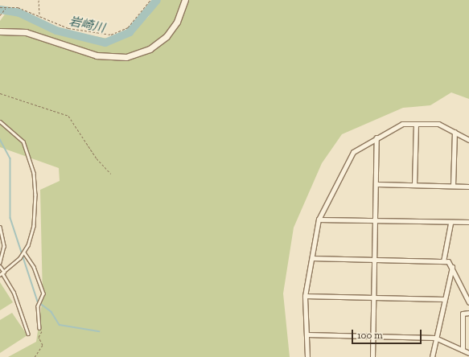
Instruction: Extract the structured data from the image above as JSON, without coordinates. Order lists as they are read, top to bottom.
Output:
{
  "water": ["岩崎川"],
  "scale_bar": "100 m"
}
